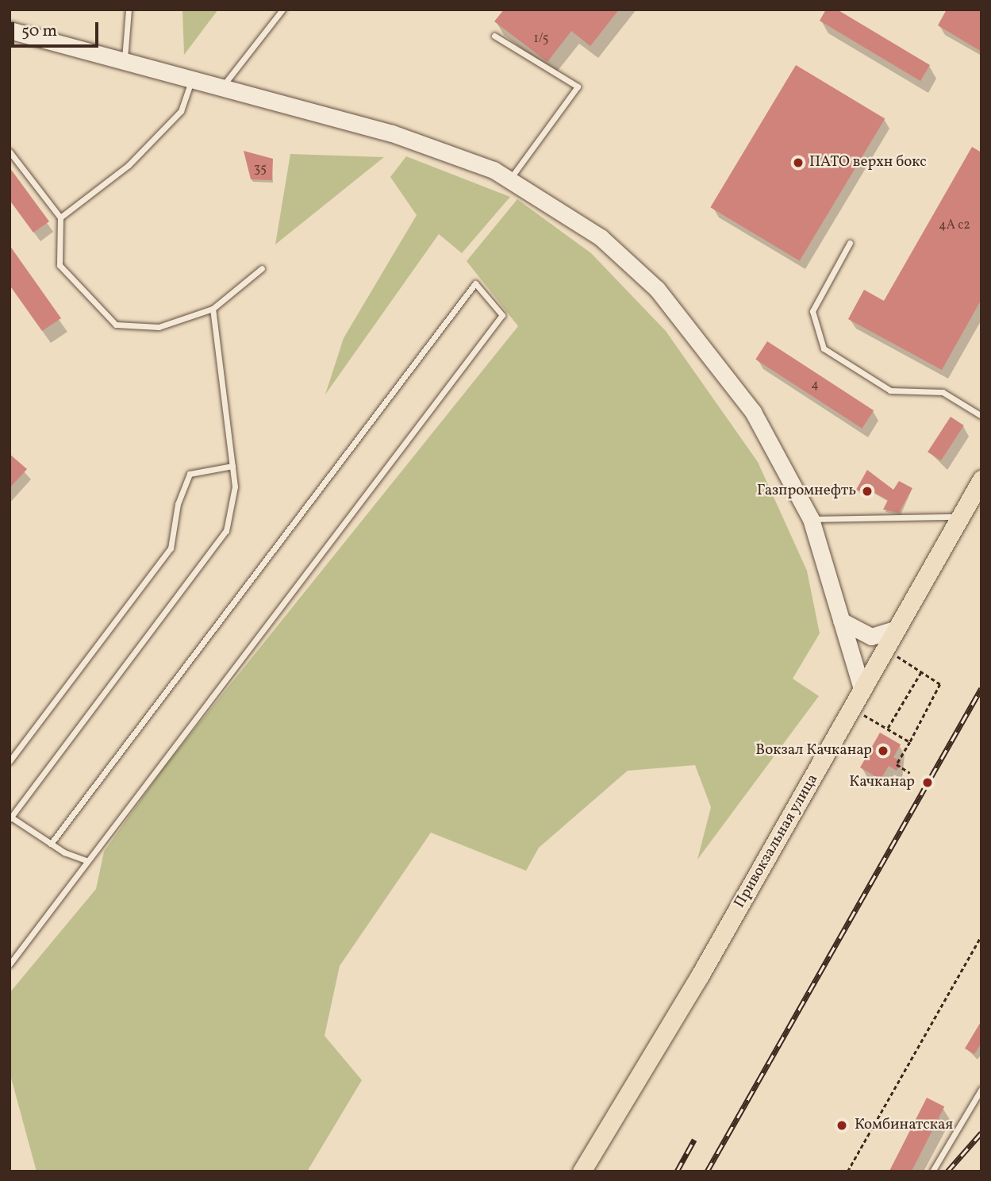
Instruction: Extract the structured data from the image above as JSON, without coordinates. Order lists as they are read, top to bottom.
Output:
{
  "streets": {
    "main road": ["Привокзальная улица"]
  },
  "places": [
    "ПАТО верхн бокс",
    "Газпромнефть",
    "Вокзал Качканар",
    "Качканар",
    "Комбинатская"
  ],
  "house_numbers": [
    "1/5",
    "35",
    "4А с2",
    "4"
  ],
  "scale_bar": "50 m"
}
